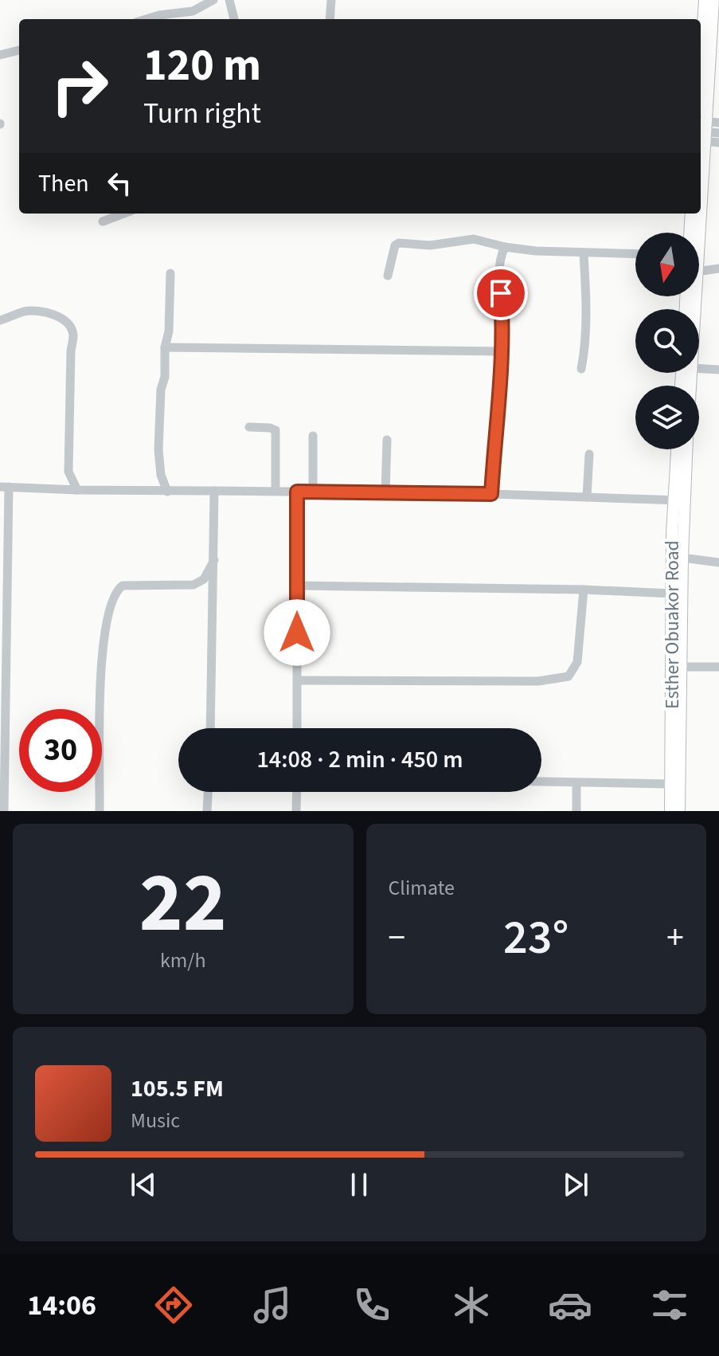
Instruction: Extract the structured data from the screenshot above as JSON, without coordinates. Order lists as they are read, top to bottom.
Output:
{
  "streets": {
    "street": ["Esther Obuakor Road"]
  },
  "north": "bottom",
  "page": {
    "turn": ["120 m", "Turn right"],
    "then": "Then",
    "limit": "30",
    "trip": "14:08 · 2 min · 450 m",
    "tile": [
      ["22", "km/h"],
      "Climate"
    ],
    "heat": ["−", "23°", "+"],
    "song": ["105.5 FM", "Music"],
    "tabs": "14:06"
  }
}
